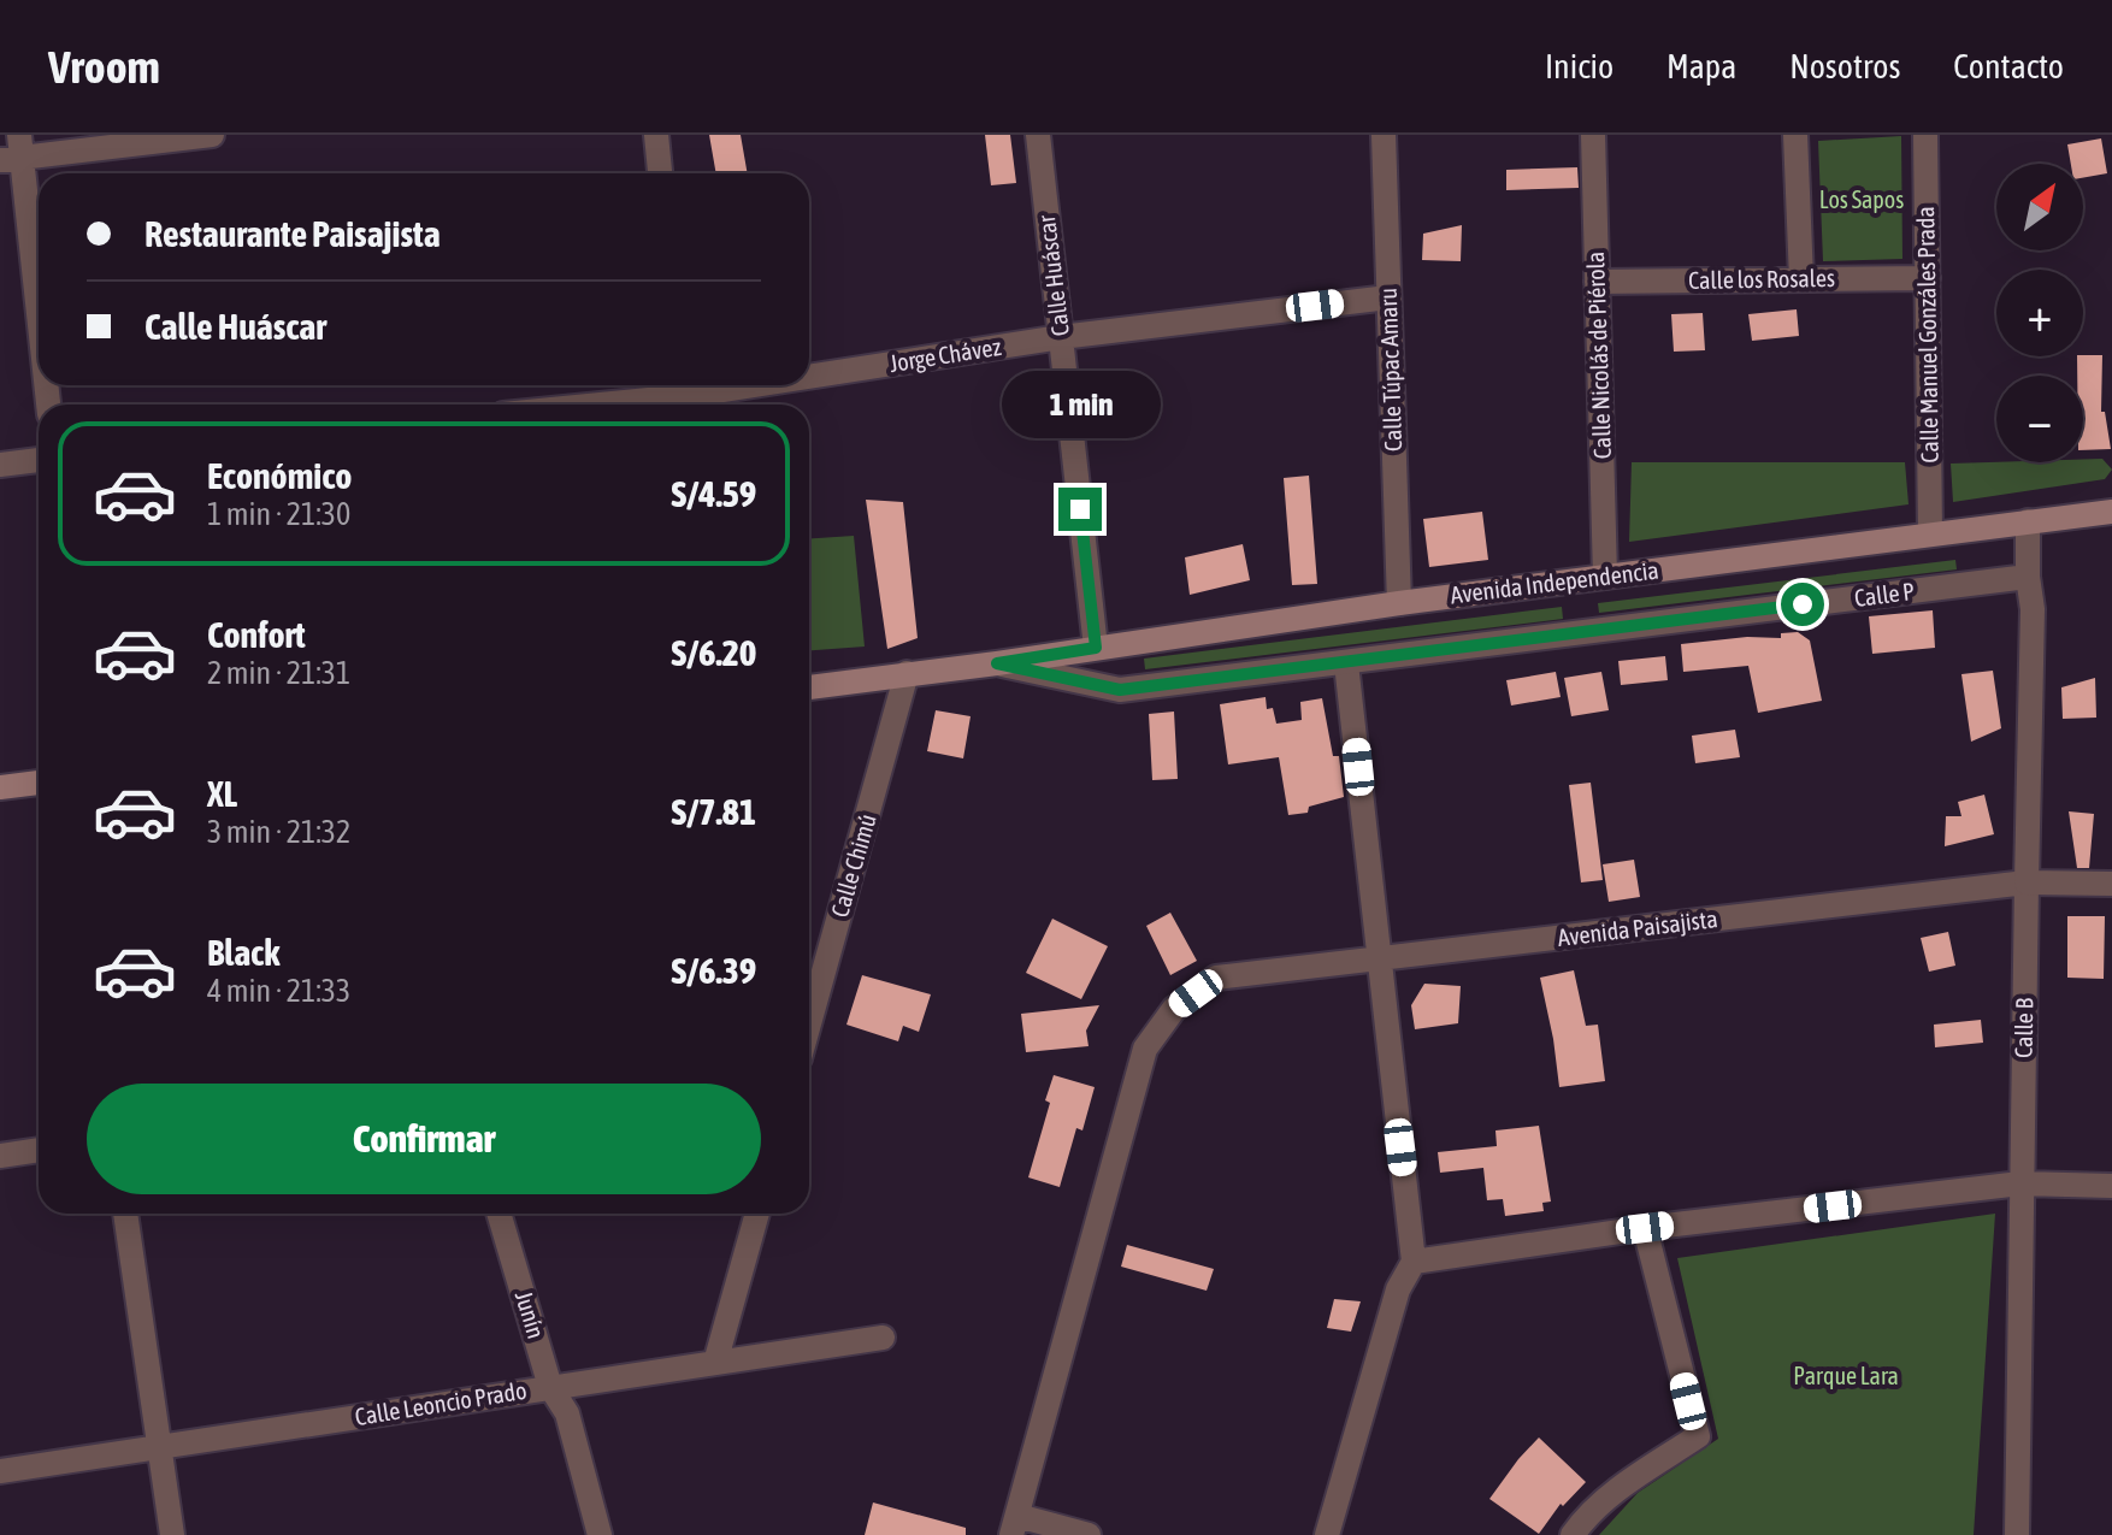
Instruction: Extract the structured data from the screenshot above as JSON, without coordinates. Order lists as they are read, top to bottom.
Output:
{
  "streets": {
    "main road": ["Avenida Independencia"],
    "street": [
      "Calle Huáscar",
      "Calle los Rosales",
      "Calle Manuel Gonzáles Prada",
      "Jorge Chávez",
      "Calle Nicolás de Piérola",
      "Calle Túpac Amaru",
      "Calle P",
      "Calle Chimú",
      "Avenida Paisajista",
      "Calle B",
      "Junín",
      "Calle Leoncio Prado"
    ]
  },
  "crossings": [
    ["Calle Huáscar", "Jorge Chávez"],
    ["Calle Huáscar", "Avenida Independencia"],
    ["Calle los Rosales", "Calle Manuel Gonzáles Prada"],
    ["Calle los Rosales", "Calle Nicolás de Piérola"],
    ["Calle Manuel Gonzáles Prada", "Avenida Independencia"],
    ["Jorge Chávez", "Calle Túpac Amaru"],
    ["Calle Nicolás de Piérola", "Avenida Independencia"],
    ["Calle Túpac Amaru", "Avenida Independencia"],
    ["Avenida Independencia", "Calle P"],
    ["Avenida Independencia", "Calle B"],
    ["Calle P", "Calle B"],
    ["Avenida Paisajista", "Calle B"],
    ["Junín", "Calle Leoncio Prado"]
  ],
  "parks": ["Los Sapos", "Parque Lara"],
  "north": "top right",
  "page": {
    "header": "Vroom",
    "nav": [
      "Inicio",
      "Mapa",
      "Nosotros",
      "Contacto"
    ],
    "map_buttons": ["+", "−"],
    "banner": ["Restaurante Paisajista", "Calle Huáscar"],
    "bubble": "1 min",
    "list": [
      {
        "name": "Económico",
        "note": "1 min · 21:30",
        "value": "S/4.59"
      },
      {
        "name": "Confort",
        "note": "2 min · 21:31",
        "value": "S/6.20"
      },
      {
        "name": "XL",
        "note": "3 min · 21:32",
        "value": "S/7.81"
      },
      {
        "name": "Black",
        "note": "4 min · 21:33",
        "value": "S/6.39"
      }
    ],
    "buttons": "Confirmar"
  }
}
